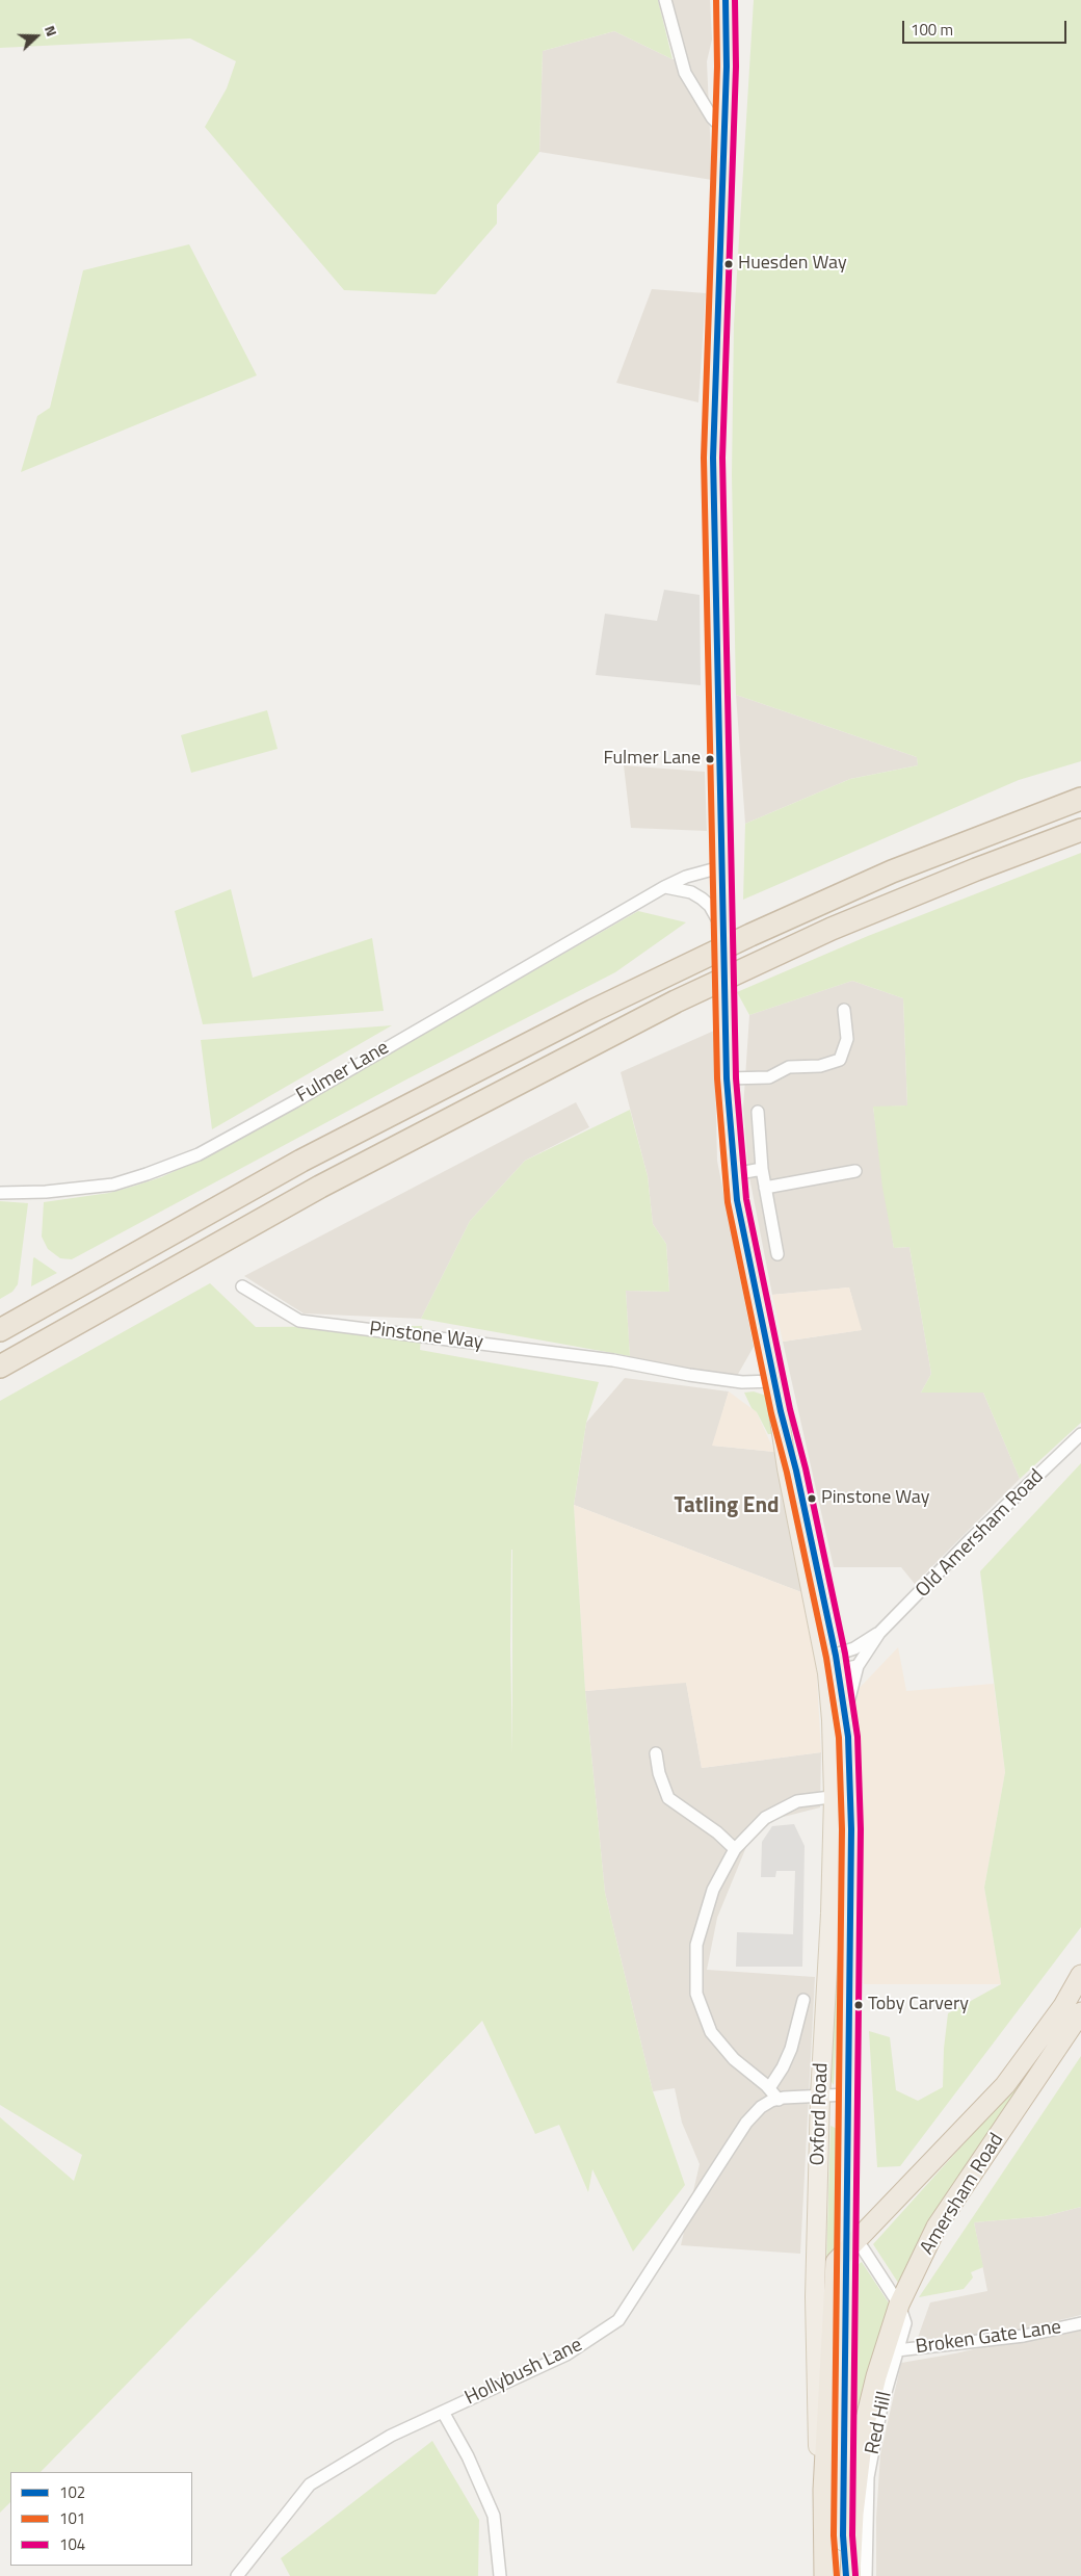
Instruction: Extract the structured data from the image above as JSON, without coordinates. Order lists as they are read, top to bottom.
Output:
{
  "streets": {
    "highway": ["Amersham Road"],
    "main road": ["Oxford Road"],
    "street": [
      "Fulmer Lane",
      "Pinstone Way",
      "Old Amersham Road",
      "Broken Gate Lane",
      "Hollybush Lane",
      "Red Hill"
    ]
  },
  "crossings": [
    ["Fulmer Lane", "Oxford Road"],
    ["Pinstone Way", "Oxford Road"],
    ["Old Amersham Road", "Oxford Road"],
    ["Oxford Road", "Hollybush Lane"],
    ["Amersham Road", "Red Hill"],
    ["Broken Gate Lane", "Red Hill"]
  ],
  "districts": ["Tatling End"],
  "places": [
    "Huesden Way",
    "Fulmer Lane",
    "Pinstone Way",
    "Toby Carvery"
  ],
  "lines": ["transit line 102", "transit line 101", "transit line 104"],
  "legend": ["102", "101", "104"],
  "scale_bar": "100 m",
  "north": "right"
}
